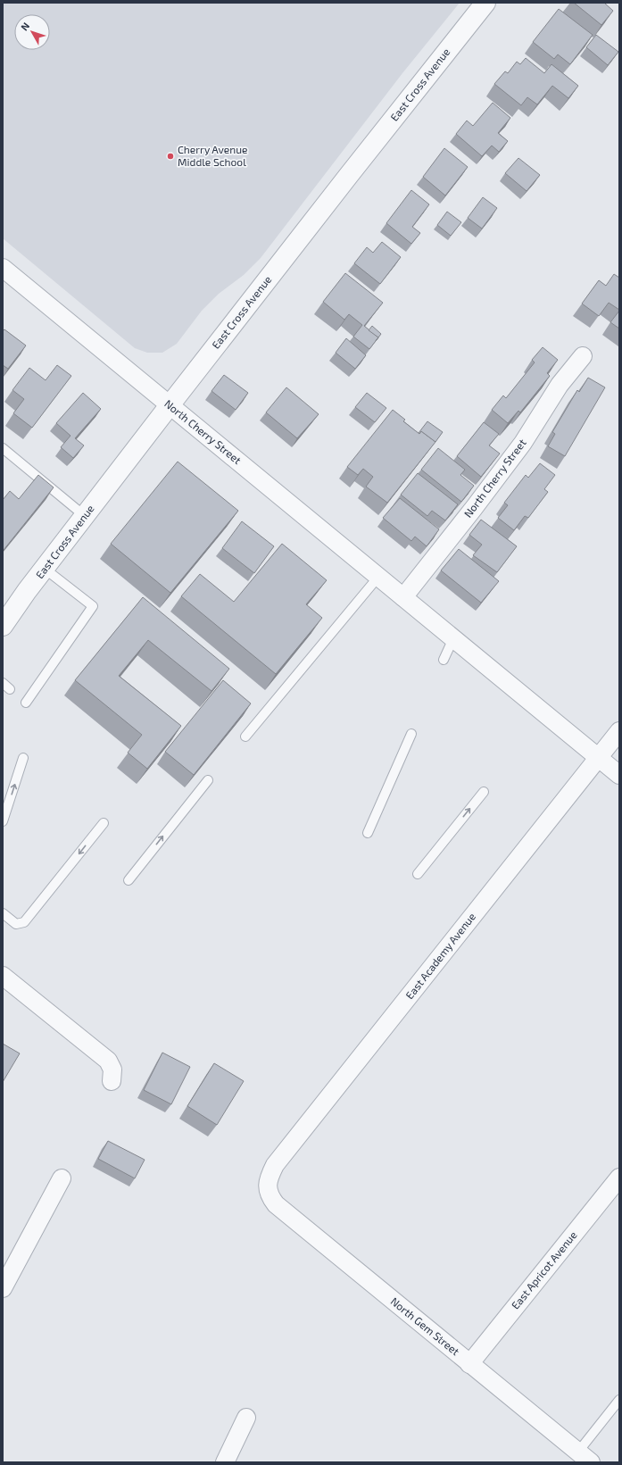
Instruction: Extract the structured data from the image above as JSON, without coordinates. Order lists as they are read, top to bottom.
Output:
{
  "streets": {
    "street": [
      "East Cross Avenue",
      "North Cherry Street",
      "East Academy Avenue",
      "East Apricot Avenue",
      "North Gem Street"
    ]
  },
  "crossings": [
    ["East Cross Avenue", "North Cherry Street"],
    ["North Cherry Street", "East Academy Avenue"],
    ["East Academy Avenue", "North Gem Street"],
    ["East Apricot Avenue", "North Gem Street"]
  ],
  "places": ["Cherry Avenue Middle School"],
  "north": "top left"
}
